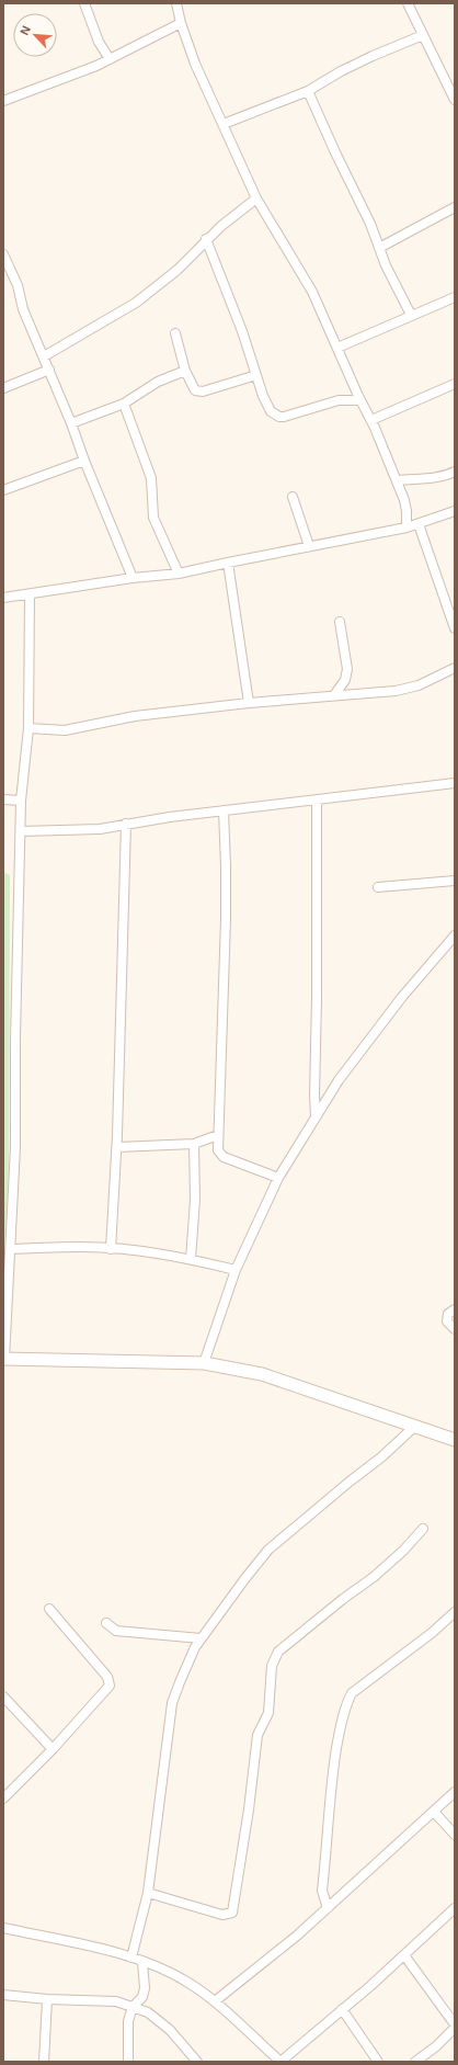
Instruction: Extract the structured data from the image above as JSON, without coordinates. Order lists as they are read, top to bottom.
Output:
{
  "north": "top left"
}
